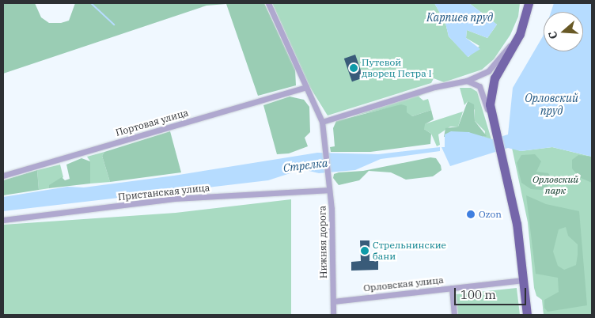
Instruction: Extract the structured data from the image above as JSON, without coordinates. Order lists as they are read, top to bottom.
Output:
{
  "streets": {
    "street": [
      "Портовая улица",
      "Пристанская улица",
      "Нижняя дорога",
      "Орловская улица"
    ]
  },
  "crossings": [
    ["Портовая улица", "Нижняя дорога"],
    ["Пристанская улица", "Нижняя дорога"],
    ["Нижняя дорога", "Орловская улица"]
  ],
  "water": ["Карпиев пруд", "Орловский пруд", "Стрелка"],
  "parks": ["Орловский парк"],
  "places": ["Путевой дворец Петра I", "Ozon", "Стрельнинские бани"],
  "scale_bar": "100 m",
  "north": "left"
}
